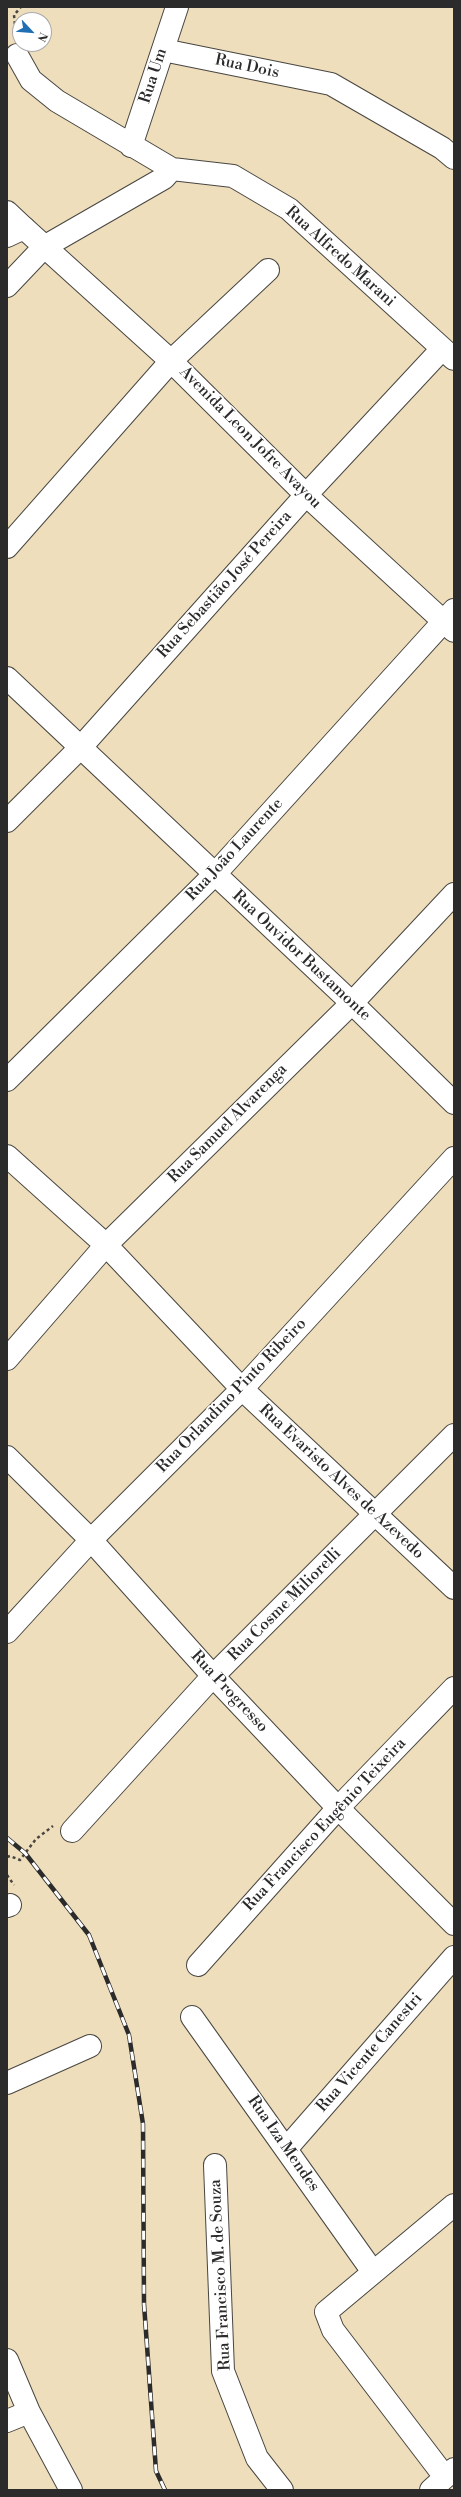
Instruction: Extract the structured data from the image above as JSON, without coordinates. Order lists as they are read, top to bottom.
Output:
{
  "streets": {
    "street": [
      "Rua Dois",
      "Rua Um",
      "Rua Alfredo Marani",
      "Avenida Leon Jofre Avayou",
      "Rua Sebastião José Pereira",
      "Rua João Laurente",
      "Rua Ouvidor Bustamonte",
      "Rua Samuel Alvarenga",
      "Rua Orlandino Pinto Ribeiro",
      "Rua Evaristo Alves de Azevedo",
      "Rua Cosme Miliorelli",
      "Rua Progresso",
      "Rua Francisco Eugênio Teixeira",
      "Rua Vicente Canestri",
      "Rua Iza Mendes",
      "Rua Francisco M. de Souza"
    ]
  },
  "crossings": [
    ["Rua Dois", "Rua Um"],
    ["Rua Um", "Rua Alfredo Marani"],
    ["Rua Alfredo Marani", "Rua Sebastião José Pereira"],
    ["Avenida Leon Jofre Avayou", "Rua Sebastião José Pereira"],
    ["Avenida Leon Jofre Avayou", "Rua João Laurente"],
    ["Rua Sebastião José Pereira", "Rua Ouvidor Bustamonte"],
    ["Rua João Laurente", "Rua Ouvidor Bustamonte"],
    ["Rua Ouvidor Bustamonte", "Rua Samuel Alvarenga"],
    ["Rua Samuel Alvarenga", "Rua Evaristo Alves de Azevedo"],
    ["Rua Orlandino Pinto Ribeiro", "Rua Evaristo Alves de Azevedo"],
    ["Rua Orlandino Pinto Ribeiro", "Rua Progresso"],
    ["Rua Evaristo Alves de Azevedo", "Rua Cosme Miliorelli"],
    ["Rua Cosme Miliorelli", "Rua Progresso"],
    ["Rua Progresso", "Rua Francisco Eugênio Teixeira"],
    ["Rua Vicente Canestri", "Rua Iza Mendes"]
  ],
  "north": "bottom right"
}
